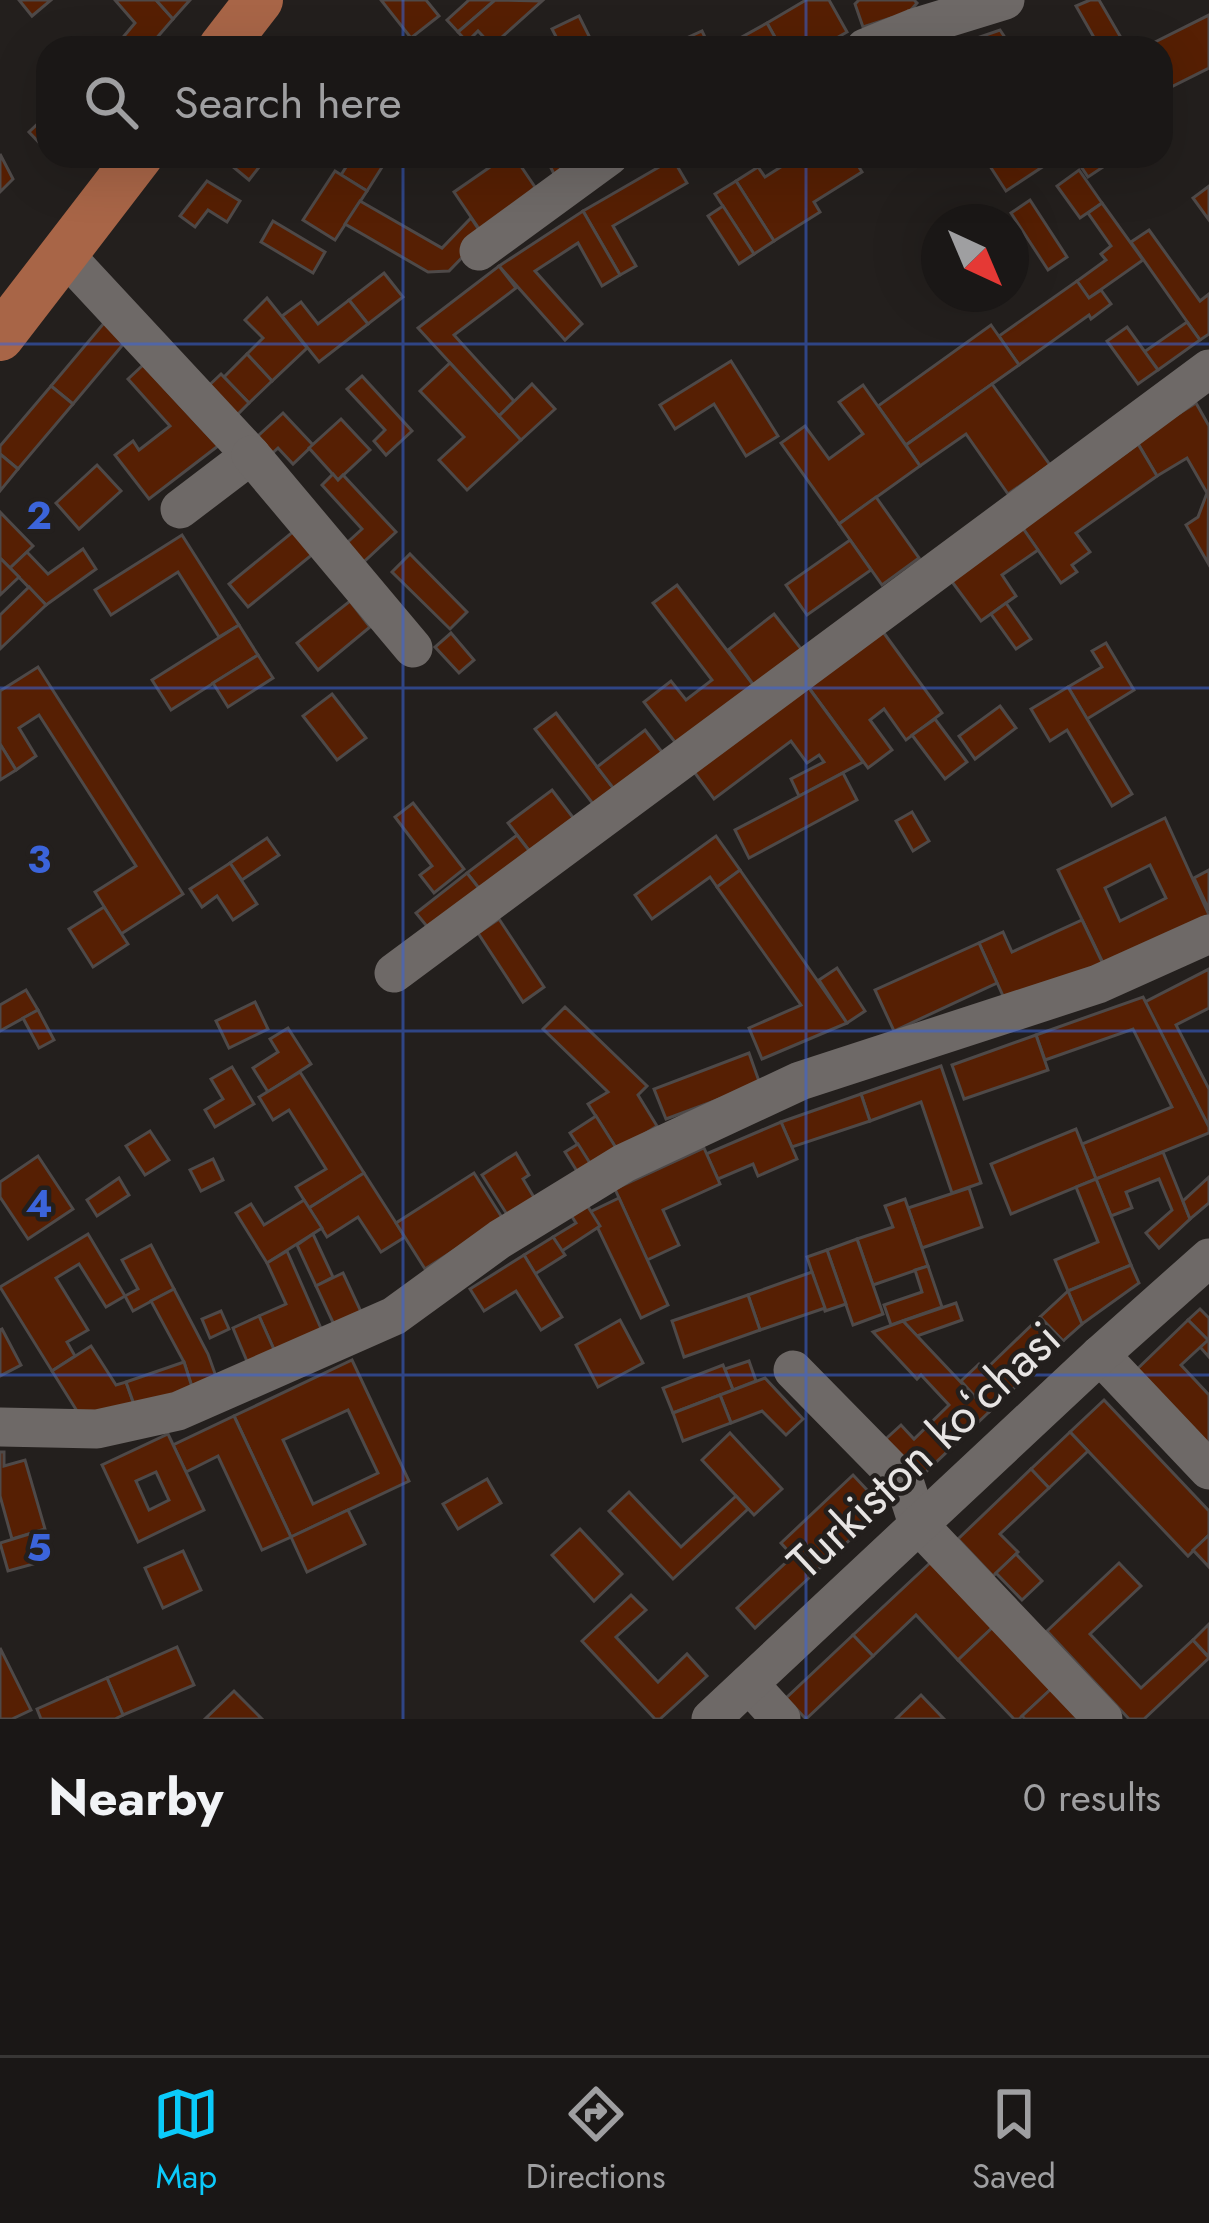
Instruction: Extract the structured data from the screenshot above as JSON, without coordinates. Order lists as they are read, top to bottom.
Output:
{
  "streets": {
    "street": ["Turkiston koʻchasi"]
  },
  "north": "bottom right",
  "page": {
    "search": "Search here",
    "heading": ["Nearby", "0 results"],
    "nav": ["Map", "Directions", "Saved"]
  },
  "grid": {
    "rows": [
      "2",
      "3",
      "4",
      "5"
    ]
  }
}
